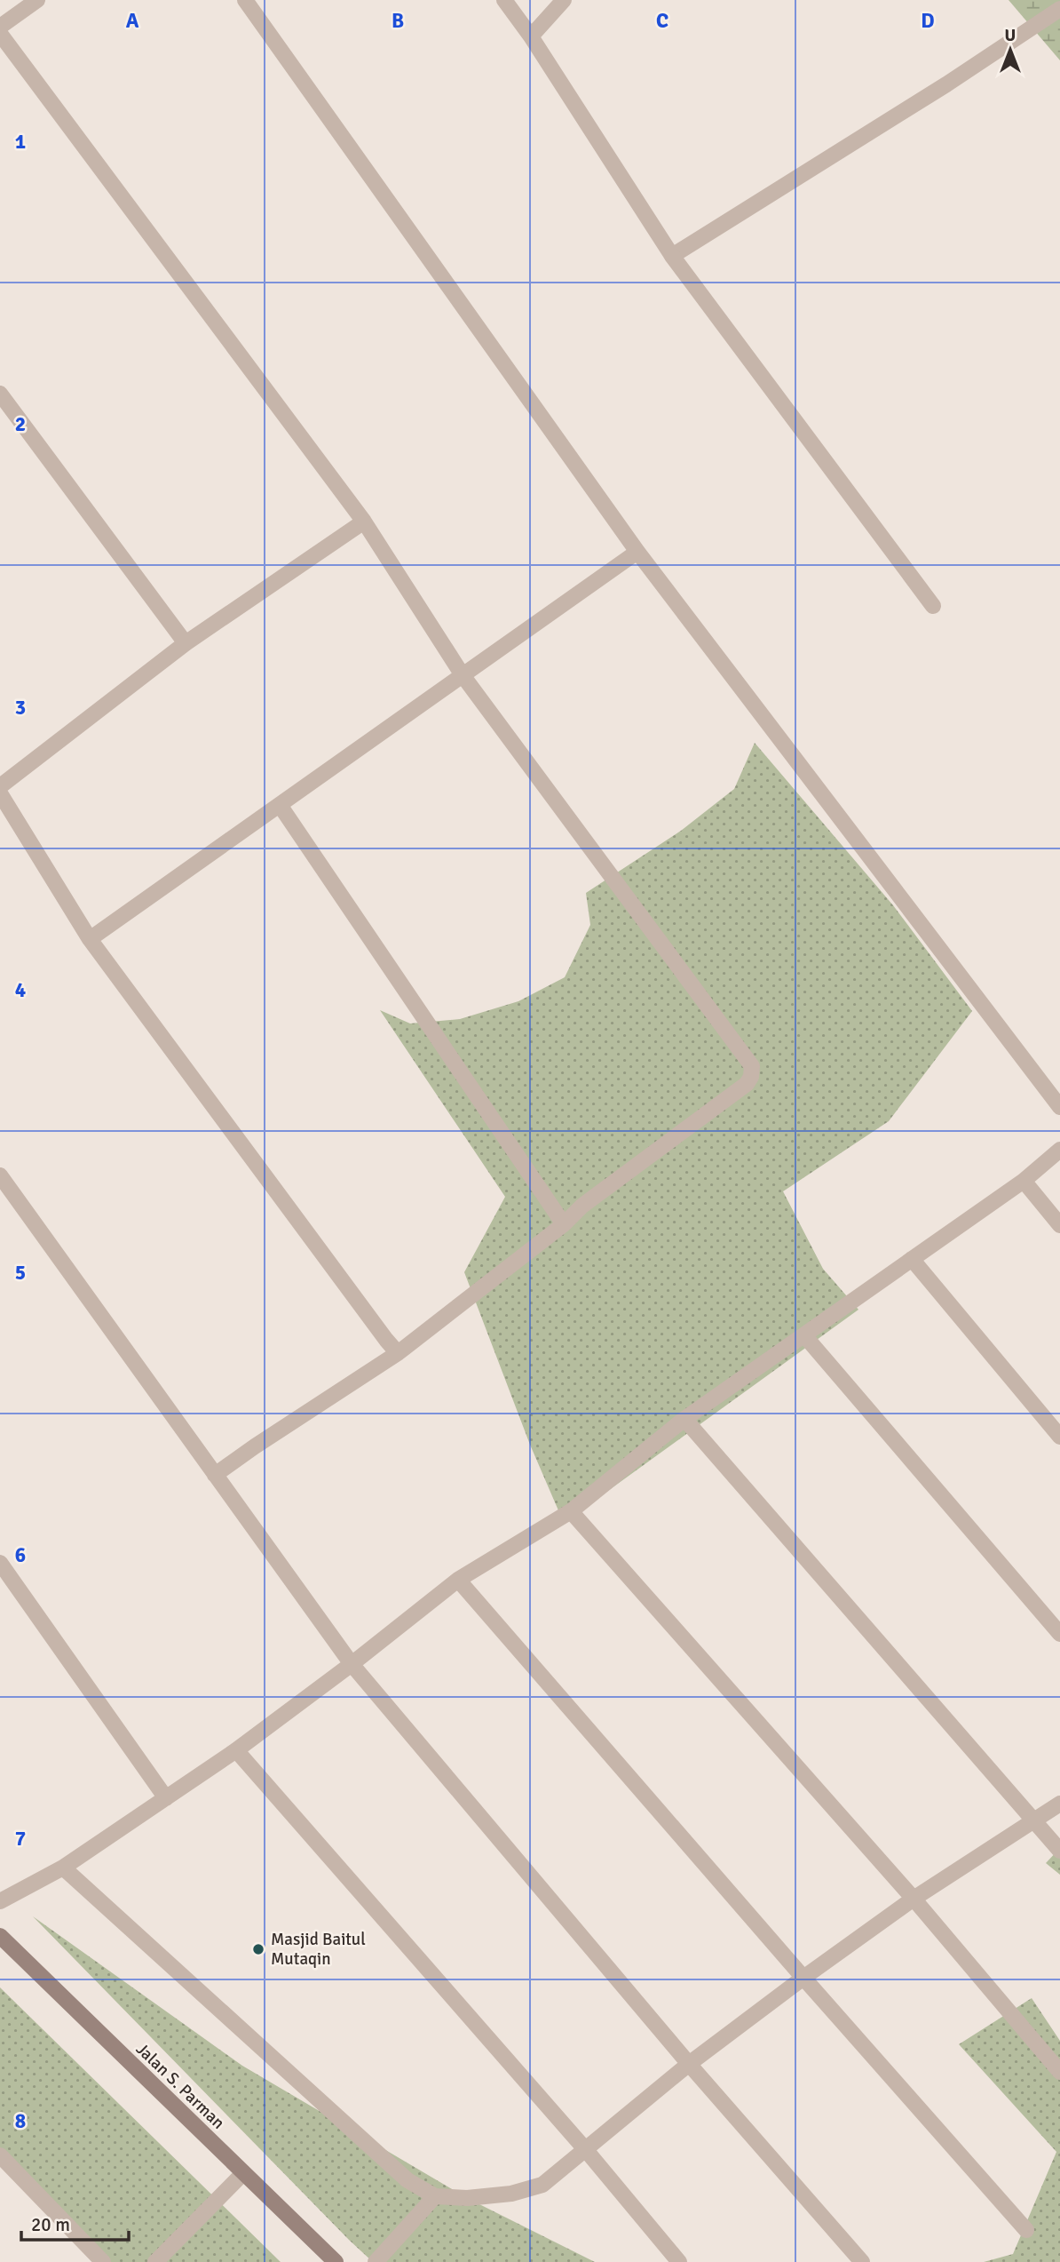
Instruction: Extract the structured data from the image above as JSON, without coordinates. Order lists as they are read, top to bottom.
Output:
{
  "streets": {
    "main road": ["Jalan S. Parman"]
  },
  "places": ["Masjid Baitul Mutaqin"],
  "scale_bar": "20 m",
  "north": "top",
  "grid": {
    "columns": [
      "A",
      "B",
      "C",
      "D"
    ],
    "rows": [
      "1",
      "2",
      "3",
      "4",
      "5",
      "6",
      "7",
      "8"
    ]
  }
}
